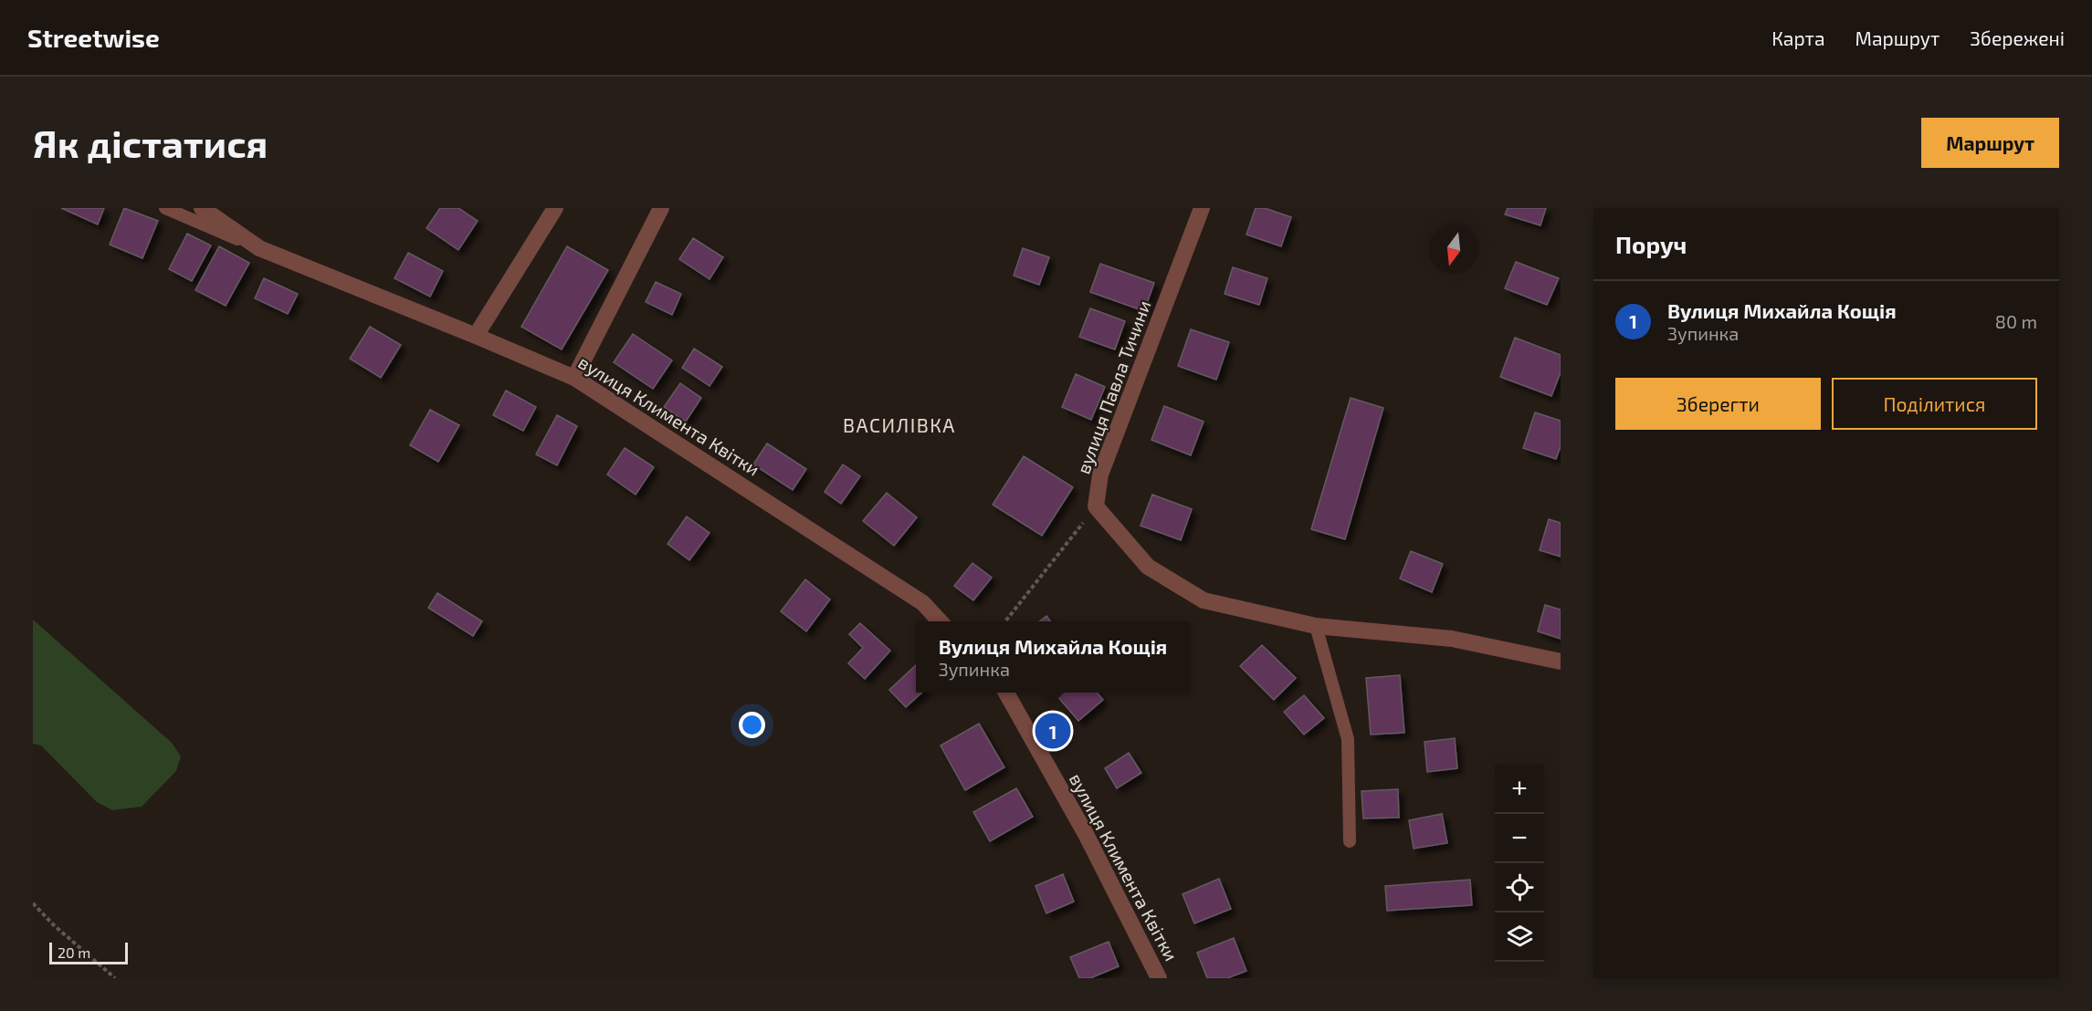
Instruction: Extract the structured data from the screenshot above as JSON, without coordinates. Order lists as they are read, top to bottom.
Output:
{
  "streets": {
    "street": ["вулиця Павла Тичини", "вулиця Климента Квітки"]
  },
  "districts": ["ВАСИЛІВКА"],
  "scale_bar": "20 m",
  "north": "bottom",
  "page": {
    "header": "Streetwise",
    "nav": ["Карта", "Маршрут", "Збережені"],
    "buttons": [
      "Маршрут",
      ["Зберегти", "Поділитися"]
    ],
    "title": "Як дістатися",
    "heading": "Поруч",
    "list": [
      {
        "mark": "1",
        "name": "Вулиця Михайла Кощія",
        "note": "Зупинка",
        "value": "80 m"
      }
    ],
    "popup": ["Вулиця Михайла Кощія", "Зупинка"],
    "pins": "1",
    "map_buttons": ["+", "−"],
    "scale": "20 m"
  }
}
